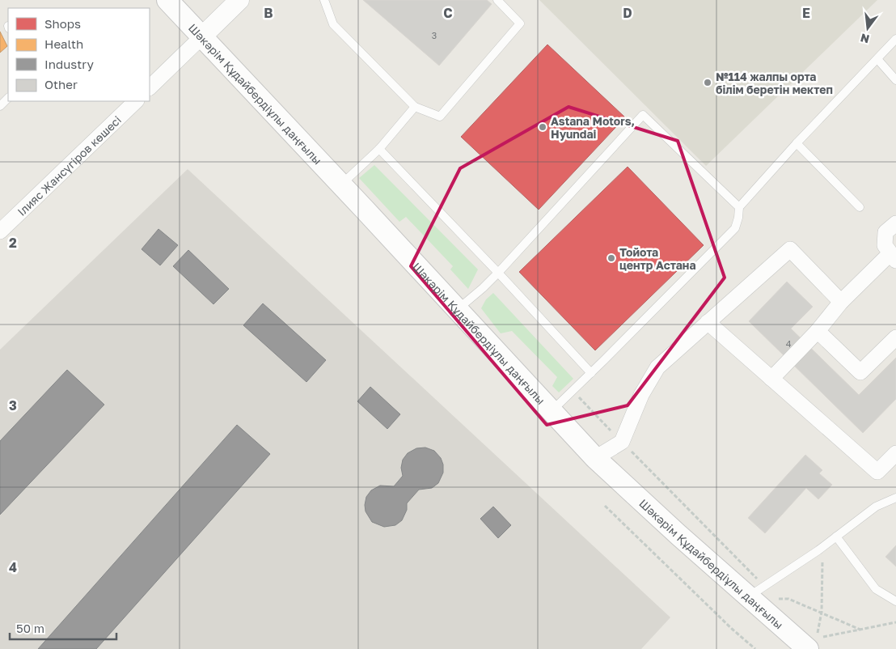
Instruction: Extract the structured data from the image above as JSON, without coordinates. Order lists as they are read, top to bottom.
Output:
{
  "streets": {
    "main road": ["Шәкәрім Құдайбердіұлы даңғылы"],
    "street": ["Ілияс Жансүгіров көшесі"]
  },
  "places": ["№114 жалпы орта білім беретін мектеп", "Astana Motors, Hyundai", "Тойота центр Астана"],
  "house_numbers": ["3", "4"],
  "legend": [
    "Shops",
    "Health",
    "Industry",
    "Other"
  ],
  "scale_bar": "50 m",
  "north": "bottom",
  "grid": {
    "columns": [
      "B",
      "C",
      "D",
      "E"
    ],
    "rows": ["2", "3", "4"]
  }
}
